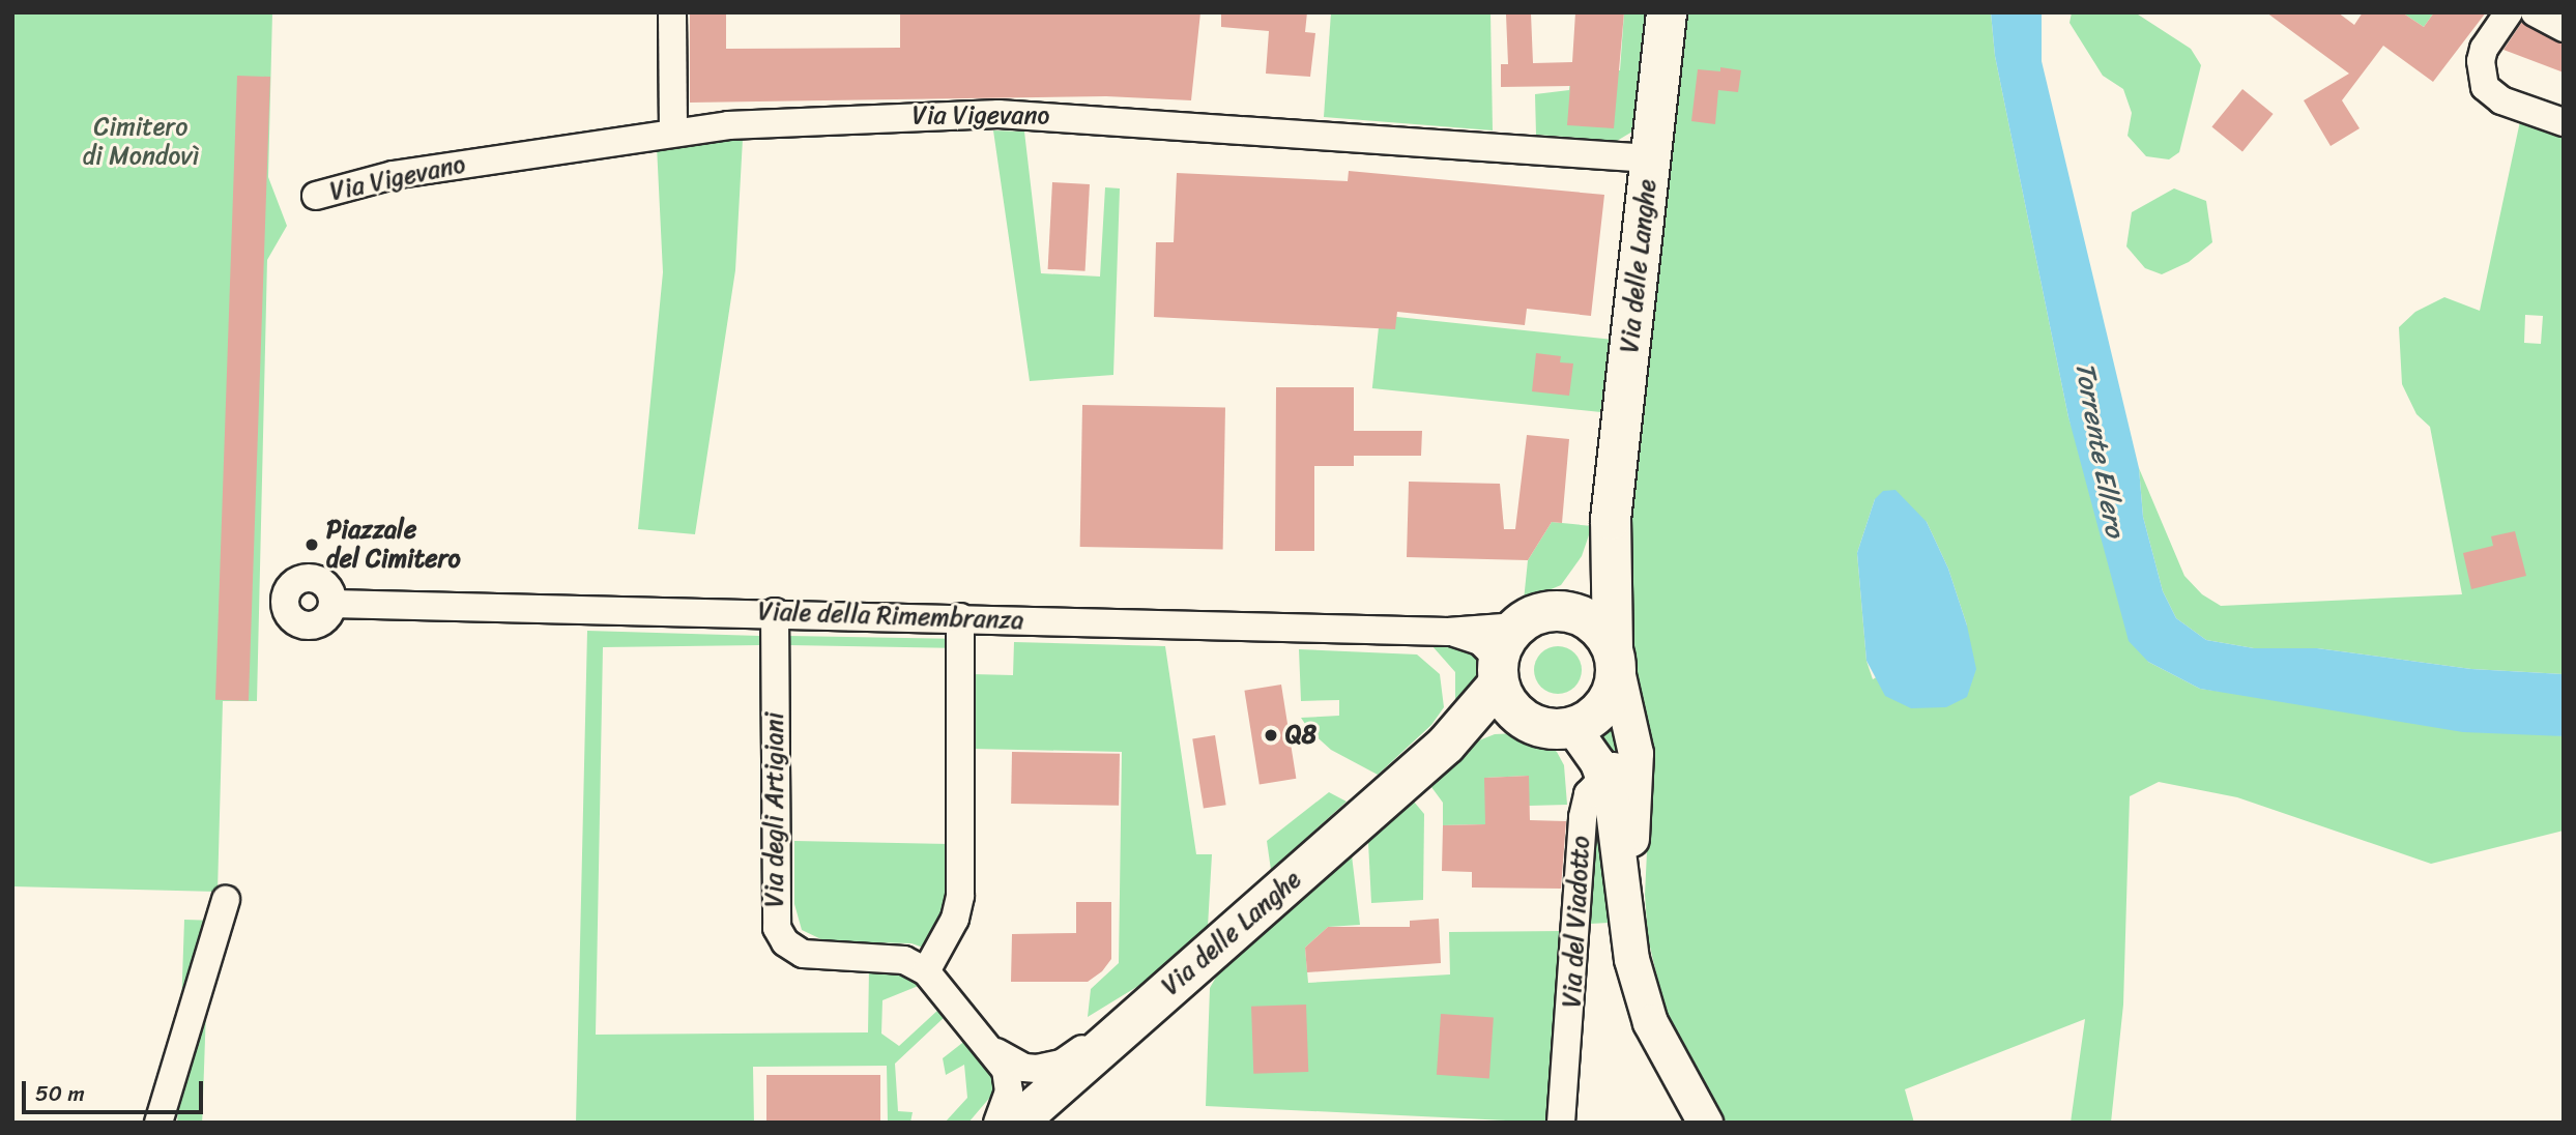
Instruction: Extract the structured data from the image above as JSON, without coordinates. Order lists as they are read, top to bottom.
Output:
{
  "streets": {
    "main road": ["Via delle Langhe"],
    "street": [
      "Via Vigevano",
      "Viale della Rimembranza",
      "Via degli Artigiani",
      "Via del Viadotto"
    ]
  },
  "crossings": [
    ["Via Vigevano", "Via delle Langhe"],
    ["Via delle Langhe", "Viale della Rimembranza"],
    ["Via delle Langhe", "Via degli Artigiani"],
    ["Viale della Rimembranza", "Via degli Artigiani"]
  ],
  "water": ["Torrente Ellero"],
  "parks": ["Cimitero di Mondovì"],
  "places": ["Piazzale del Cimitero", "Q8"],
  "scale_bar": "50 m"
}
